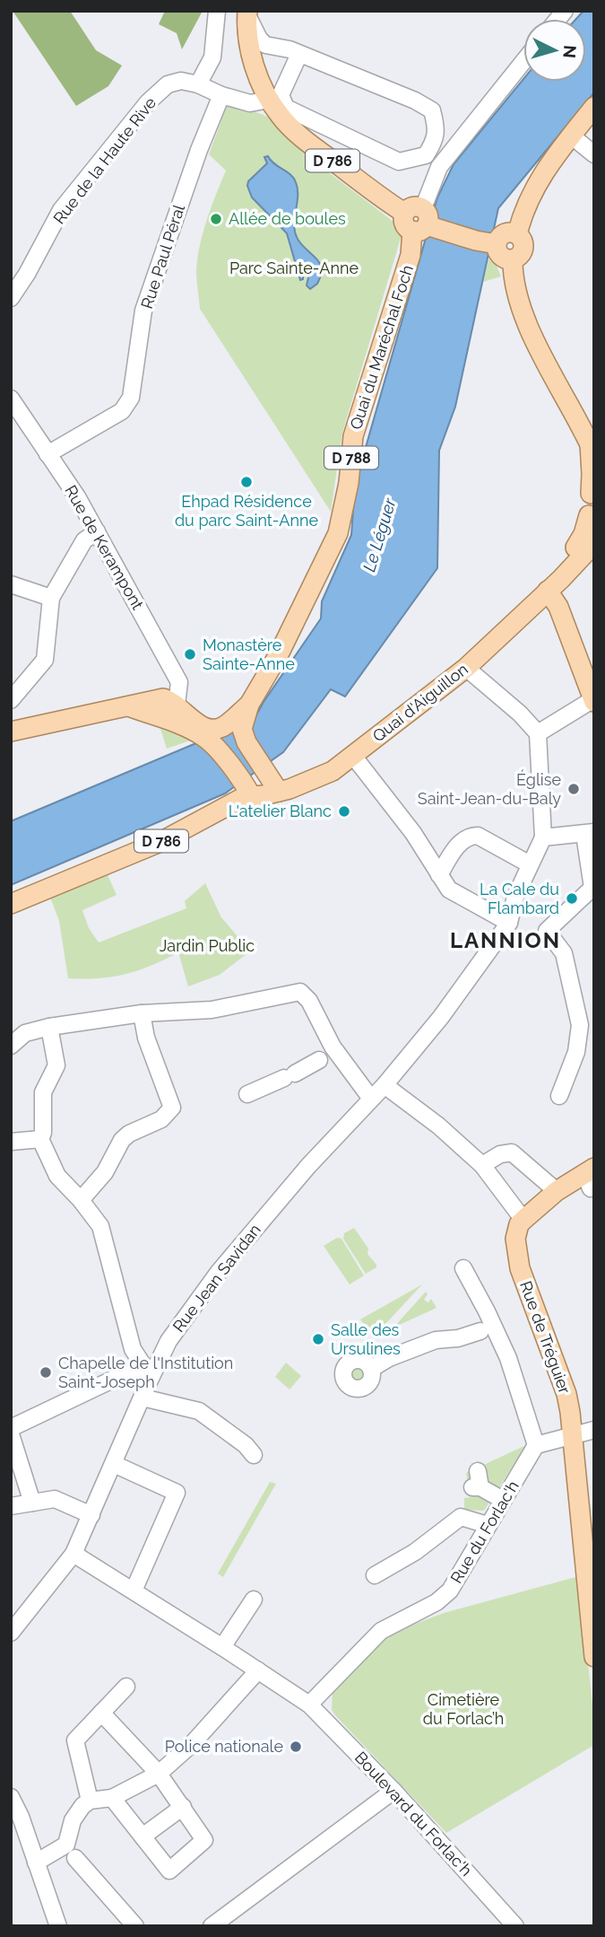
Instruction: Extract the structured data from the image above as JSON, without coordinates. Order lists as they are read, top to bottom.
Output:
{
  "streets": {
    "main road": [
      "D 786",
      "Quai du Maréchal Foch",
      "D 788",
      "Quai d'Aiguillon",
      "Rue de Tréguier"
    ],
    "street": [
      "Rue de la Haute Rive",
      "Rue Paul Péral",
      "Rue de Kerampont",
      "Rue Jean Savidan",
      "Rue du Forlac'h",
      "Boulevard du Forlac'h"
    ]
  },
  "crossings": [
    ["Rue de la Haute Rive", "D 786"],
    ["Rue de la Haute Rive", "Rue Paul Péral"],
    ["D 786", "Quai du Maréchal Foch"],
    ["D 786", "Quai d'Aiguillon"],
    ["Rue Paul Péral", "Rue de Kerampont"],
    ["Rue Jean Savidan", "Boulevard du Forlac'h"],
    ["Rue du Forlac'h", "Boulevard du Forlac'h"]
  ],
  "districts": ["LANNION"],
  "water": ["Le Léguer"],
  "parks": ["Parc Sainte-Anne", "Jardin Public", "Cimetière du Forlac’h"],
  "places": [
    "Allée de boules",
    "Ehpad Résidence du parc Saint-Anne",
    "Monastère Sainte-Anne",
    "Église Saint-Jean-du-Baly",
    "L'atelier Blanc",
    "La Cale du Flambard",
    "Salle des Ursulines",
    "Chapelle de l'Institution Saint-Joseph",
    "Police nationale"
  ],
  "north": "right"
}
